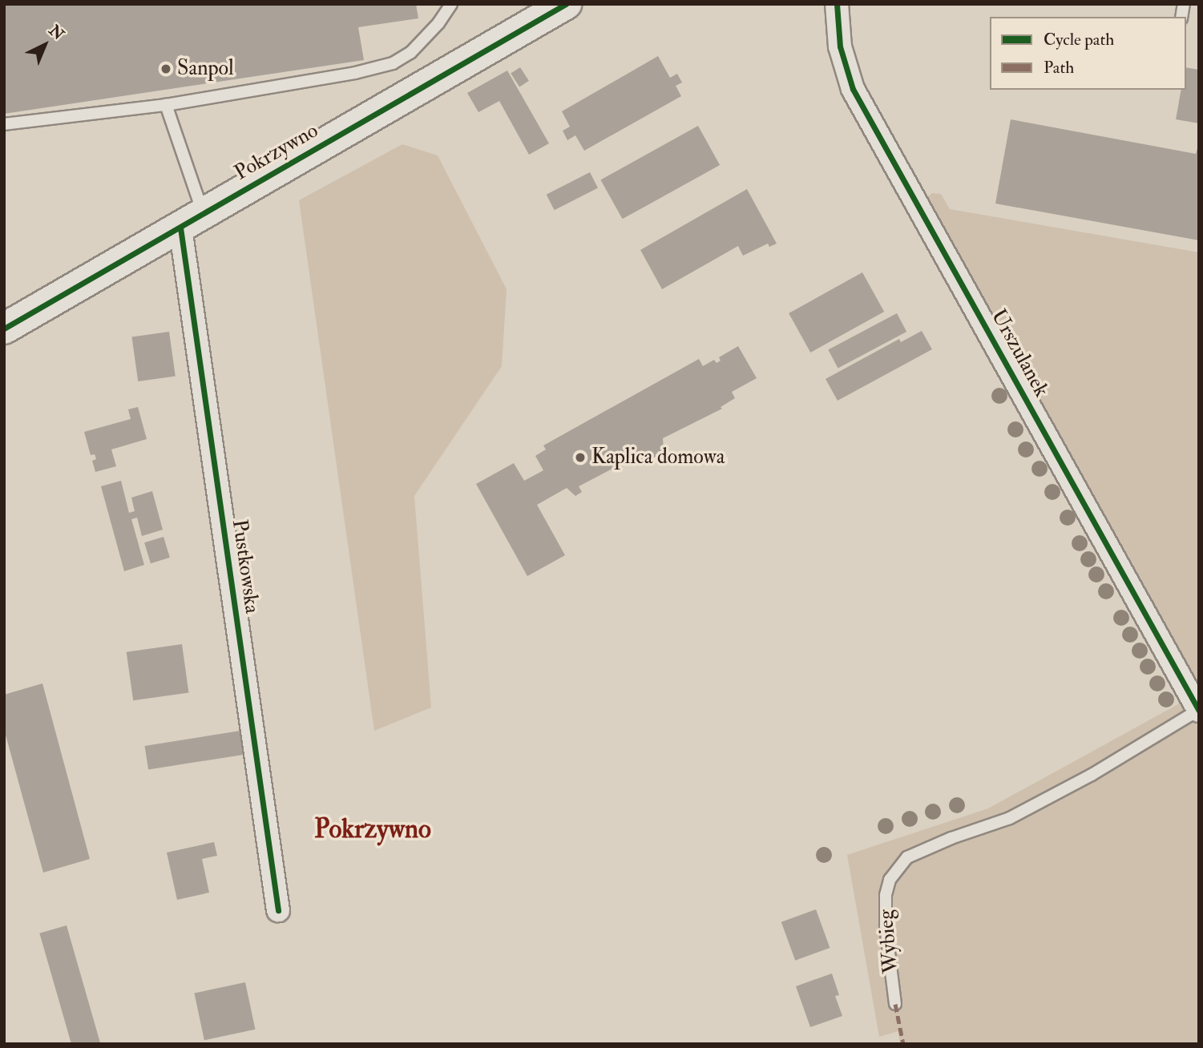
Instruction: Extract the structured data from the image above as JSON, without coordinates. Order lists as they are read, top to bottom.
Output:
{
  "streets": {
    "street": ["Pokrzywno", "Urszulanek", "Pustkowska"],
    "lane": ["Wybieg"]
  },
  "crossings": [
    ["Pokrzywno", "Pustkowska"],
    ["Urszulanek", "Wybieg"]
  ],
  "districts": ["Pokrzywno"],
  "places": ["Sanpol", "Kaplica domowa"],
  "legend": ["Cycle path", "Path"],
  "north": "top right"
}
